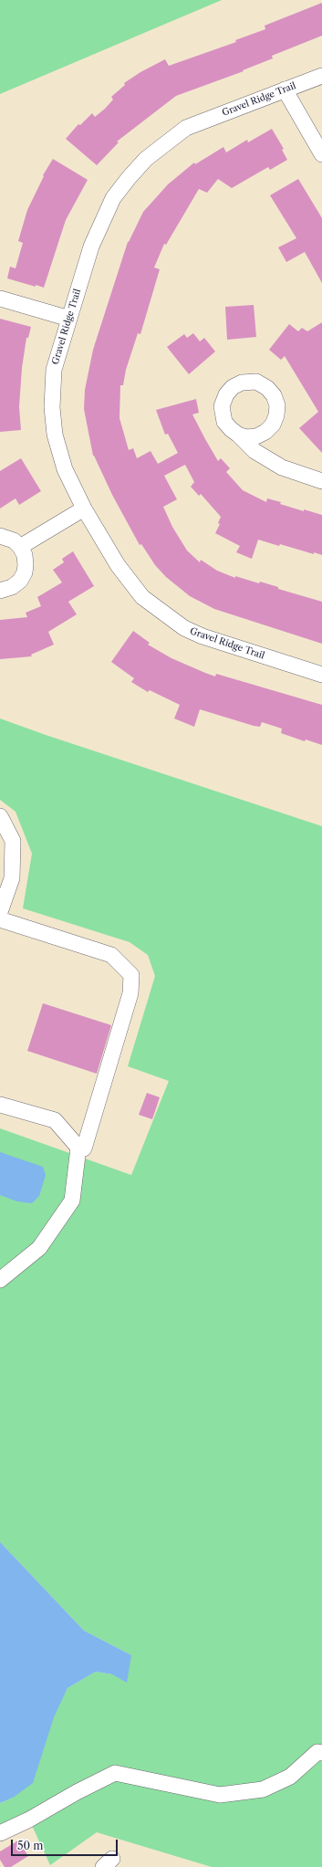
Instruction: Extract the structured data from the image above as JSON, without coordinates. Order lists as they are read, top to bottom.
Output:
{
  "streets": {
    "street": ["Gravel Ridge Trail"]
  },
  "scale_bar": "50 m"
}
